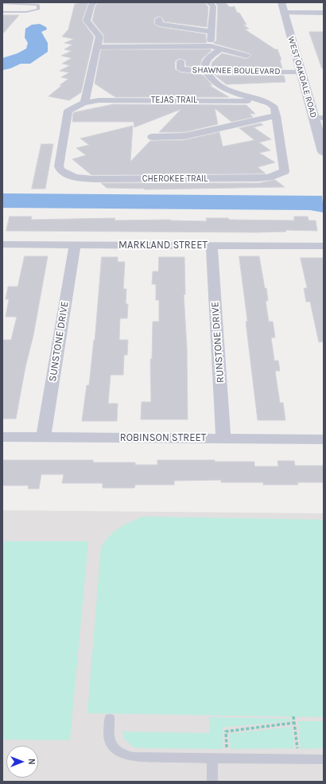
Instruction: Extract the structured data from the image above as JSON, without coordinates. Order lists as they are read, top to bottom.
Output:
{
  "streets": {
    "street": [
      "SHAWNEE BOULEVARD",
      "WEST OAKDALE ROAD",
      "TEJAS TRAIL",
      "CHEROKEE TRAIL",
      "MARKLAND STREET",
      "SUNSTONE DRIVE",
      "RUNSTONE DRIVE",
      "ROBINSON STREET"
    ]
  },
  "crossings": [
    ["SHAWNEE BOULEVARD", "WEST OAKDALE ROAD"],
    ["TEJAS TRAIL", "CHEROKEE TRAIL"],
    ["MARKLAND STREET", "SUNSTONE DRIVE"],
    ["MARKLAND STREET", "RUNSTONE DRIVE"],
    ["SUNSTONE DRIVE", "ROBINSON STREET"],
    ["RUNSTONE DRIVE", "ROBINSON STREET"]
  ],
  "north": "right"
}
